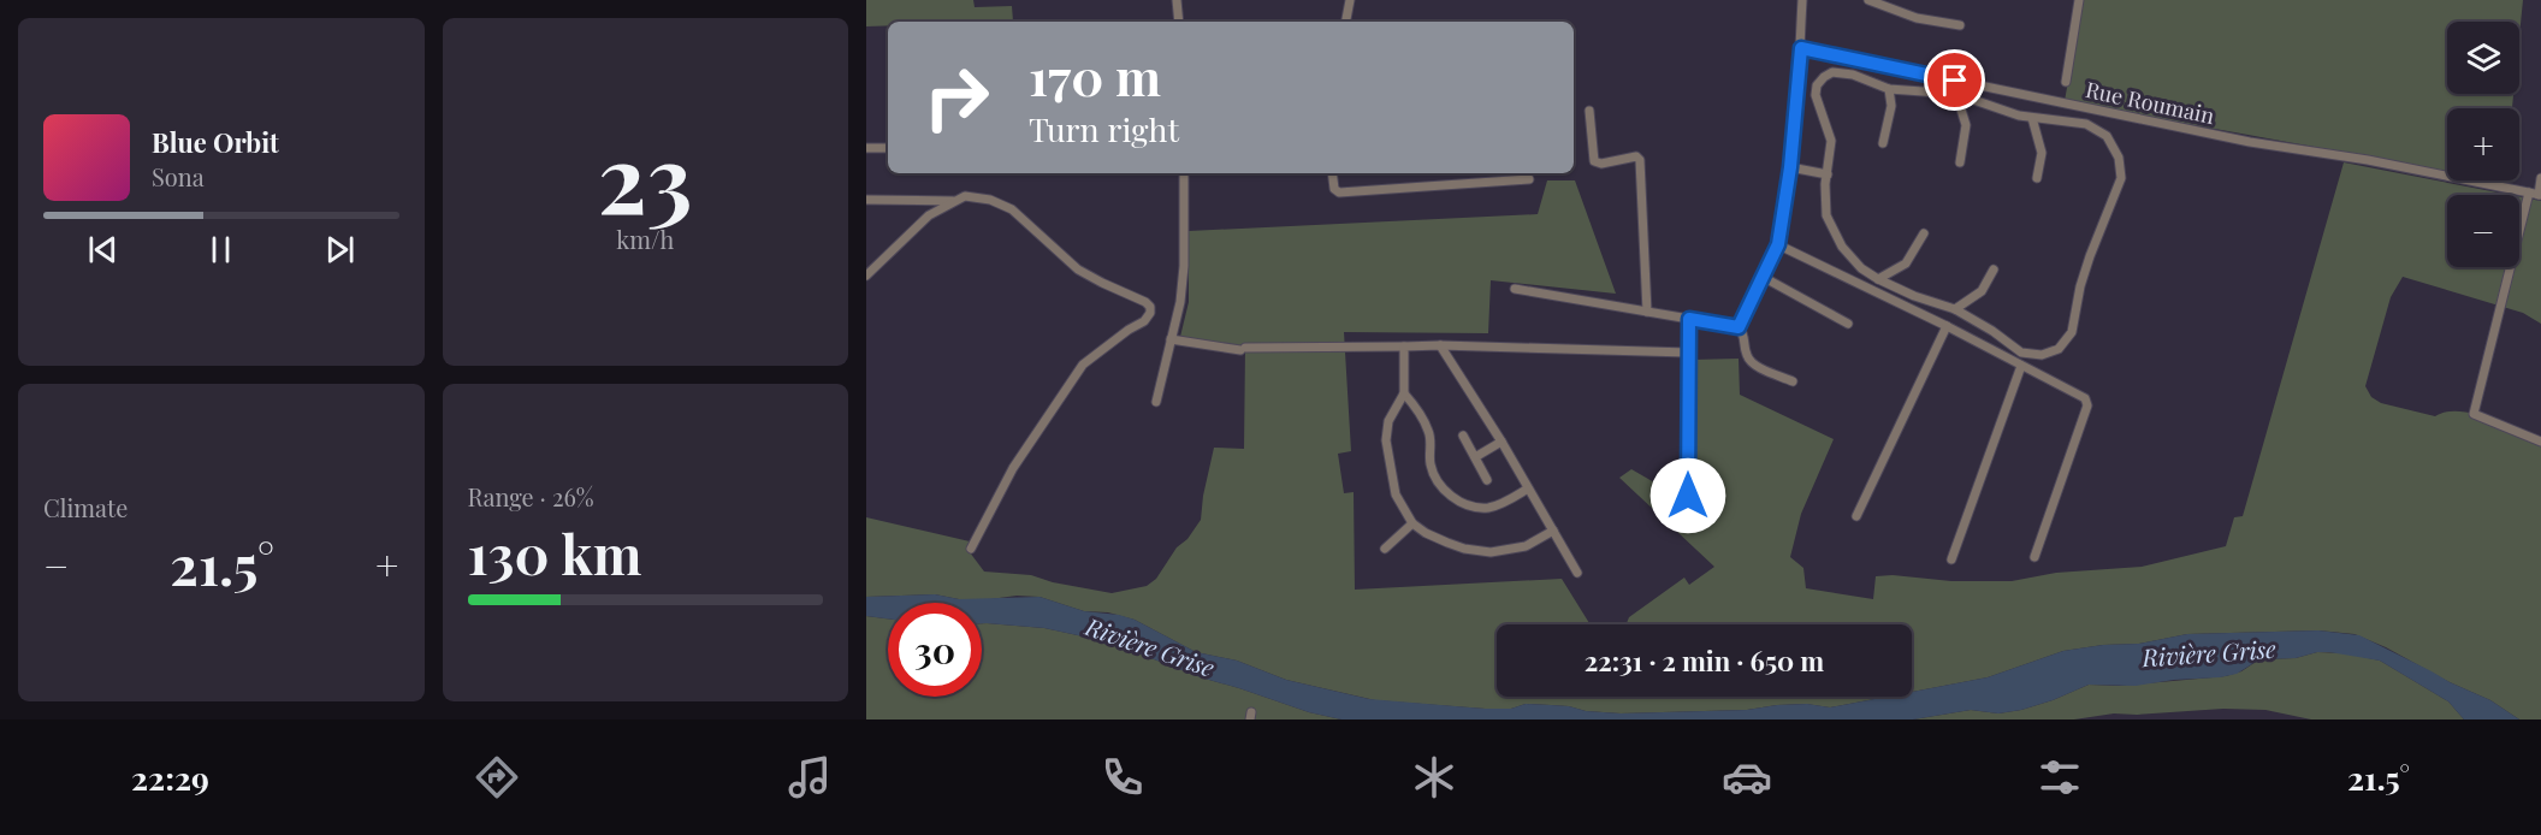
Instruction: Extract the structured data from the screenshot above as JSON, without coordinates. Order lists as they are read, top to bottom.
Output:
{
  "streets": {
    "street": ["Rue Roumain"]
  },
  "water": ["Rivière Grise"],
  "page": {
    "tile": [
      ["23", "km/h"],
      "Climate",
      ["Range · 26%", "130 km"]
    ],
    "map_buttons": ["+", "−"],
    "turn": ["170 m", "Turn right"],
    "song": ["Blue Orbit", "Sona"],
    "heat": ["−", "21.5°", "+"],
    "limit": "30",
    "trip": "22:31 · 2 min · 650 m",
    "tabs": ["22:29", "21.5°"]
  }
}
